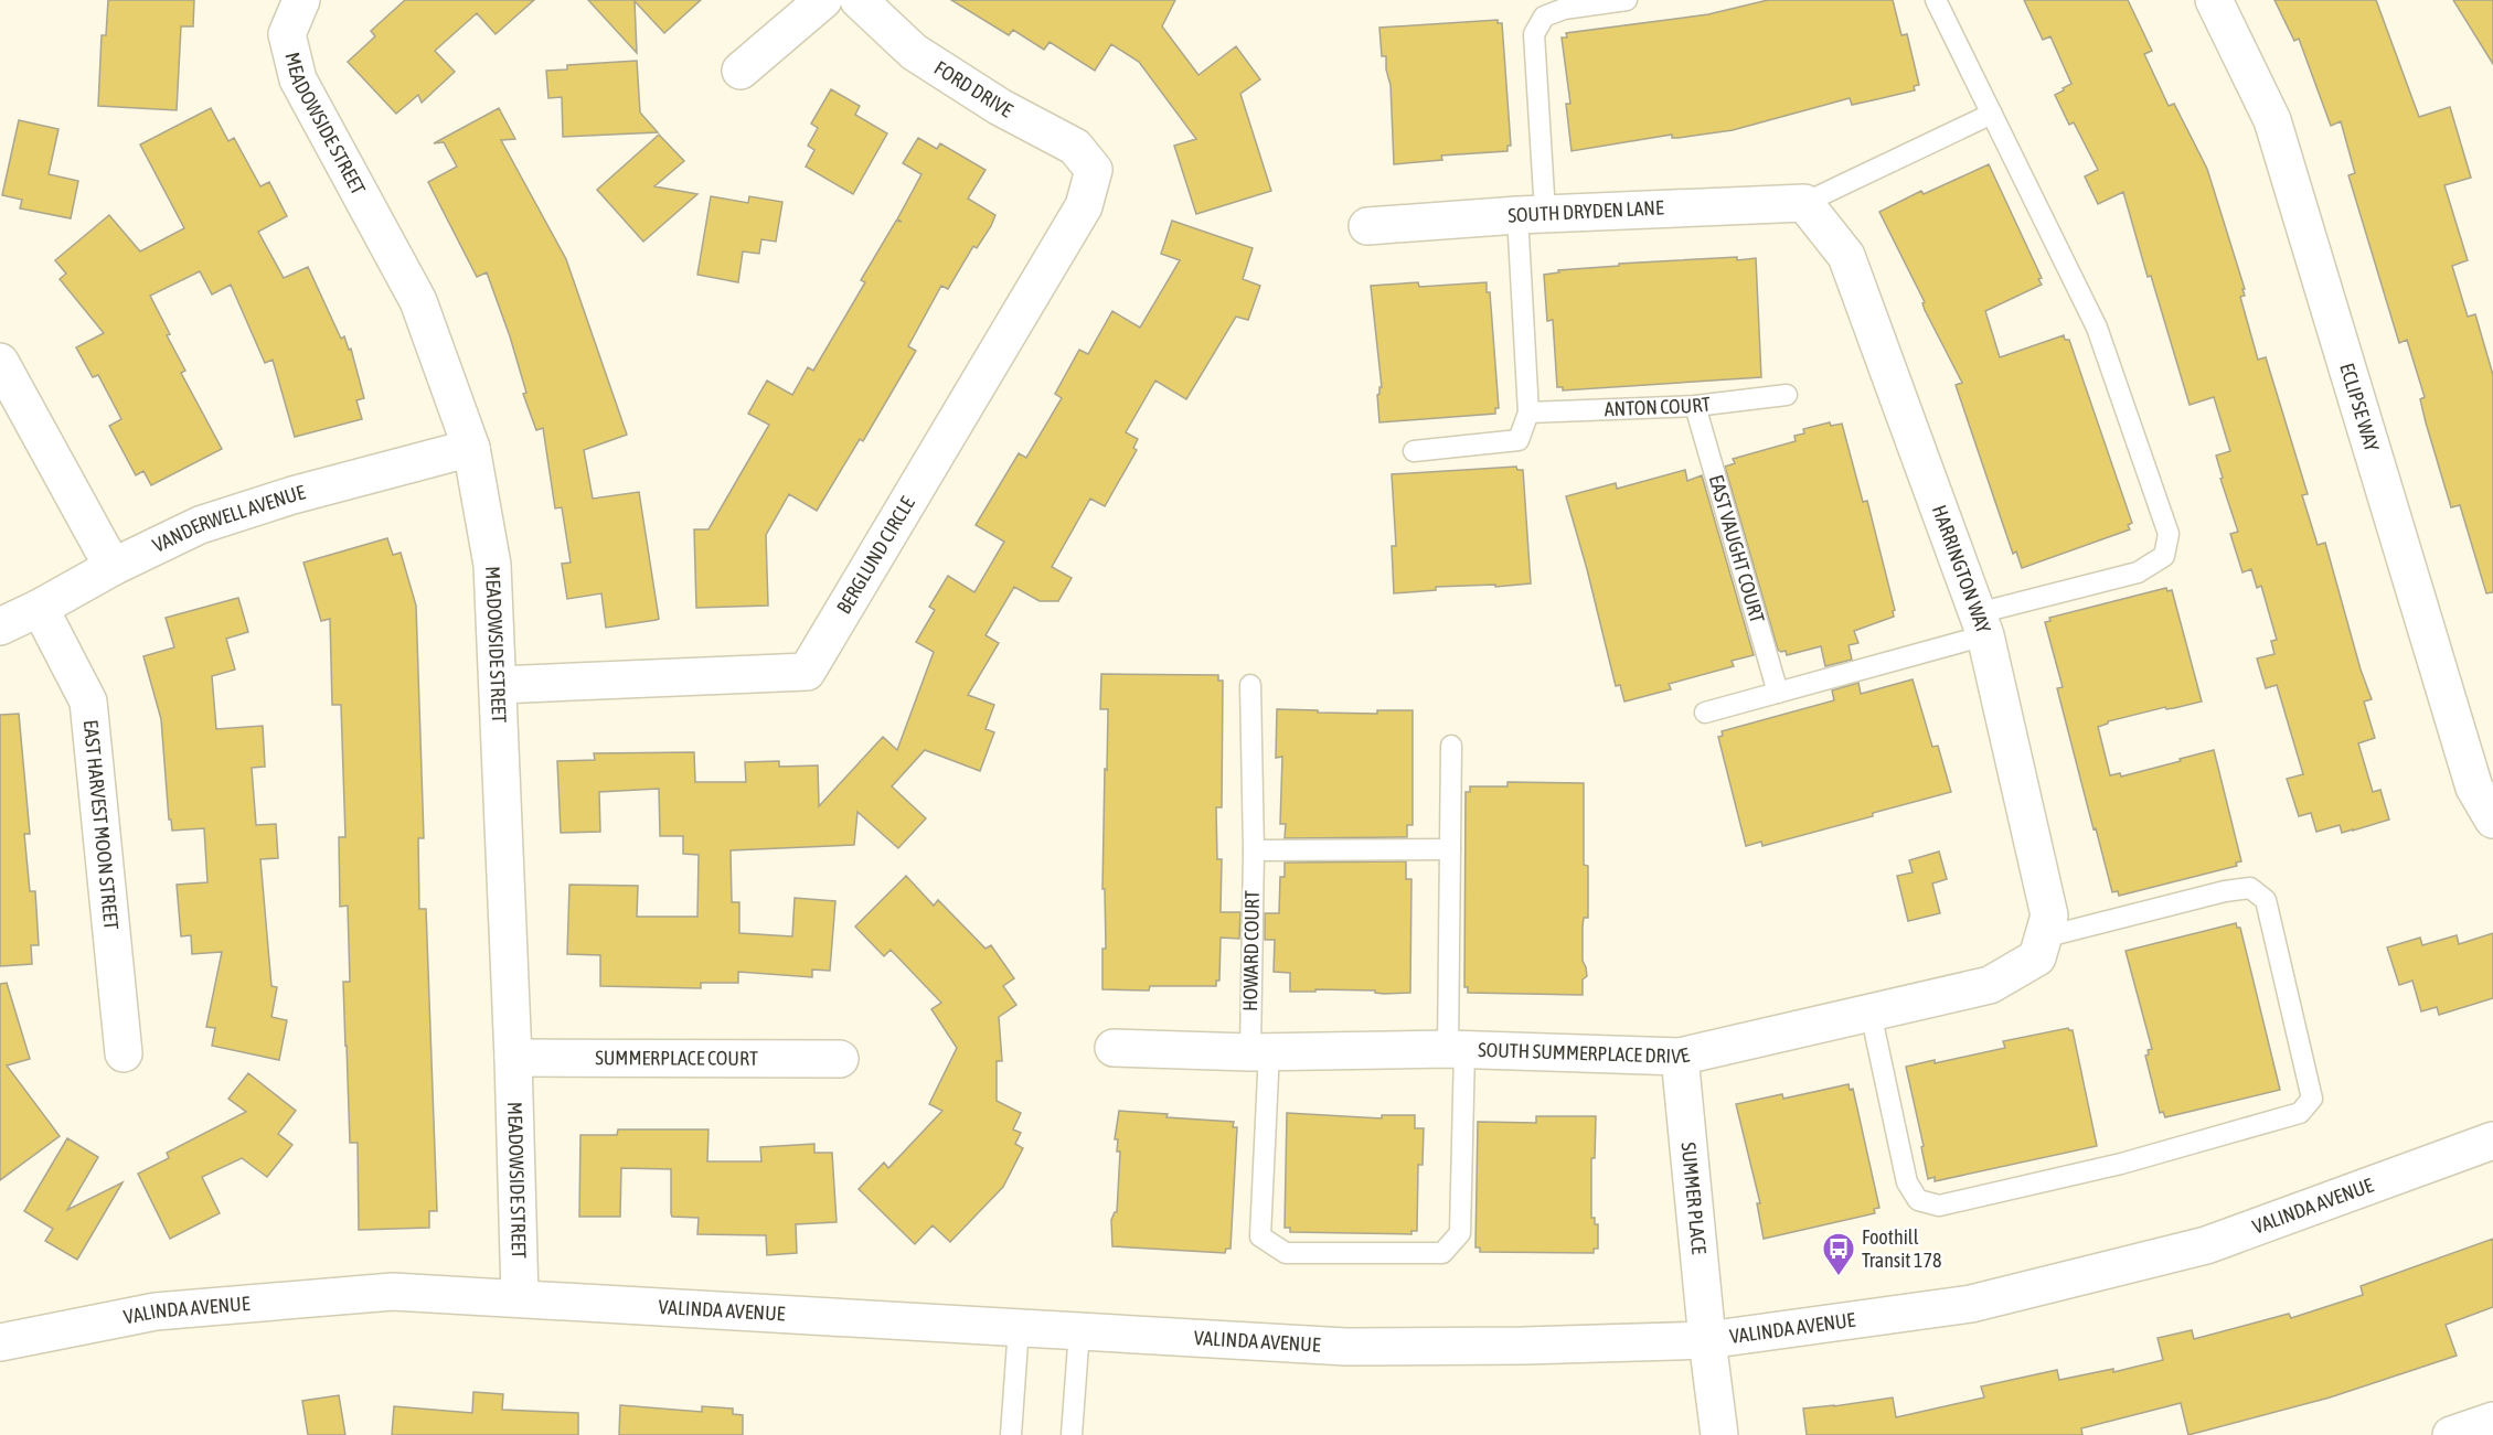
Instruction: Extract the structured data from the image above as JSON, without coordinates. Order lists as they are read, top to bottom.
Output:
{
  "streets": {
    "street": [
      "FORD DRIVE",
      "MEADOWSIDE STREET",
      "SOUTH DRYDEN LANE",
      "ECLIPSE WAY",
      "VANDERWELL AVENUE",
      "BERGLUND CIRCLE",
      "HARRINGTON WAY",
      "EAST HARVEST MOON STREET",
      "SOUTH SUMMERPLACE DRIVE",
      "SUMMERPLACE COURT",
      "SUMMER PLACE",
      "VALINDA AVENUE"
    ],
    "lane": ["ANTON COURT", "EAST VAUGHT COURT", "HOWARD COURT"]
  },
  "crossings": [
    ["FORD DRIVE", "BERGLUND CIRCLE"],
    ["MEADOWSIDE STREET", "VANDERWELL AVENUE"],
    ["MEADOWSIDE STREET", "BERGLUND CIRCLE"],
    ["MEADOWSIDE STREET", "SUMMERPLACE COURT"],
    ["MEADOWSIDE STREET", "VALINDA AVENUE"],
    ["SOUTH DRYDEN LANE", "HARRINGTON WAY"],
    ["ANTON COURT", "EAST VAUGHT COURT"],
    ["VANDERWELL AVENUE", "EAST HARVEST MOON STREET"],
    ["HARRINGTON WAY", "SOUTH SUMMERPLACE DRIVE"],
    ["HOWARD COURT", "SOUTH SUMMERPLACE DRIVE"],
    ["SOUTH SUMMERPLACE DRIVE", "SUMMER PLACE"],
    ["SUMMER PLACE", "VALINDA AVENUE"]
  ],
  "places": {
    "bus stop": ["Foothill Transit 178"]
  }
}
